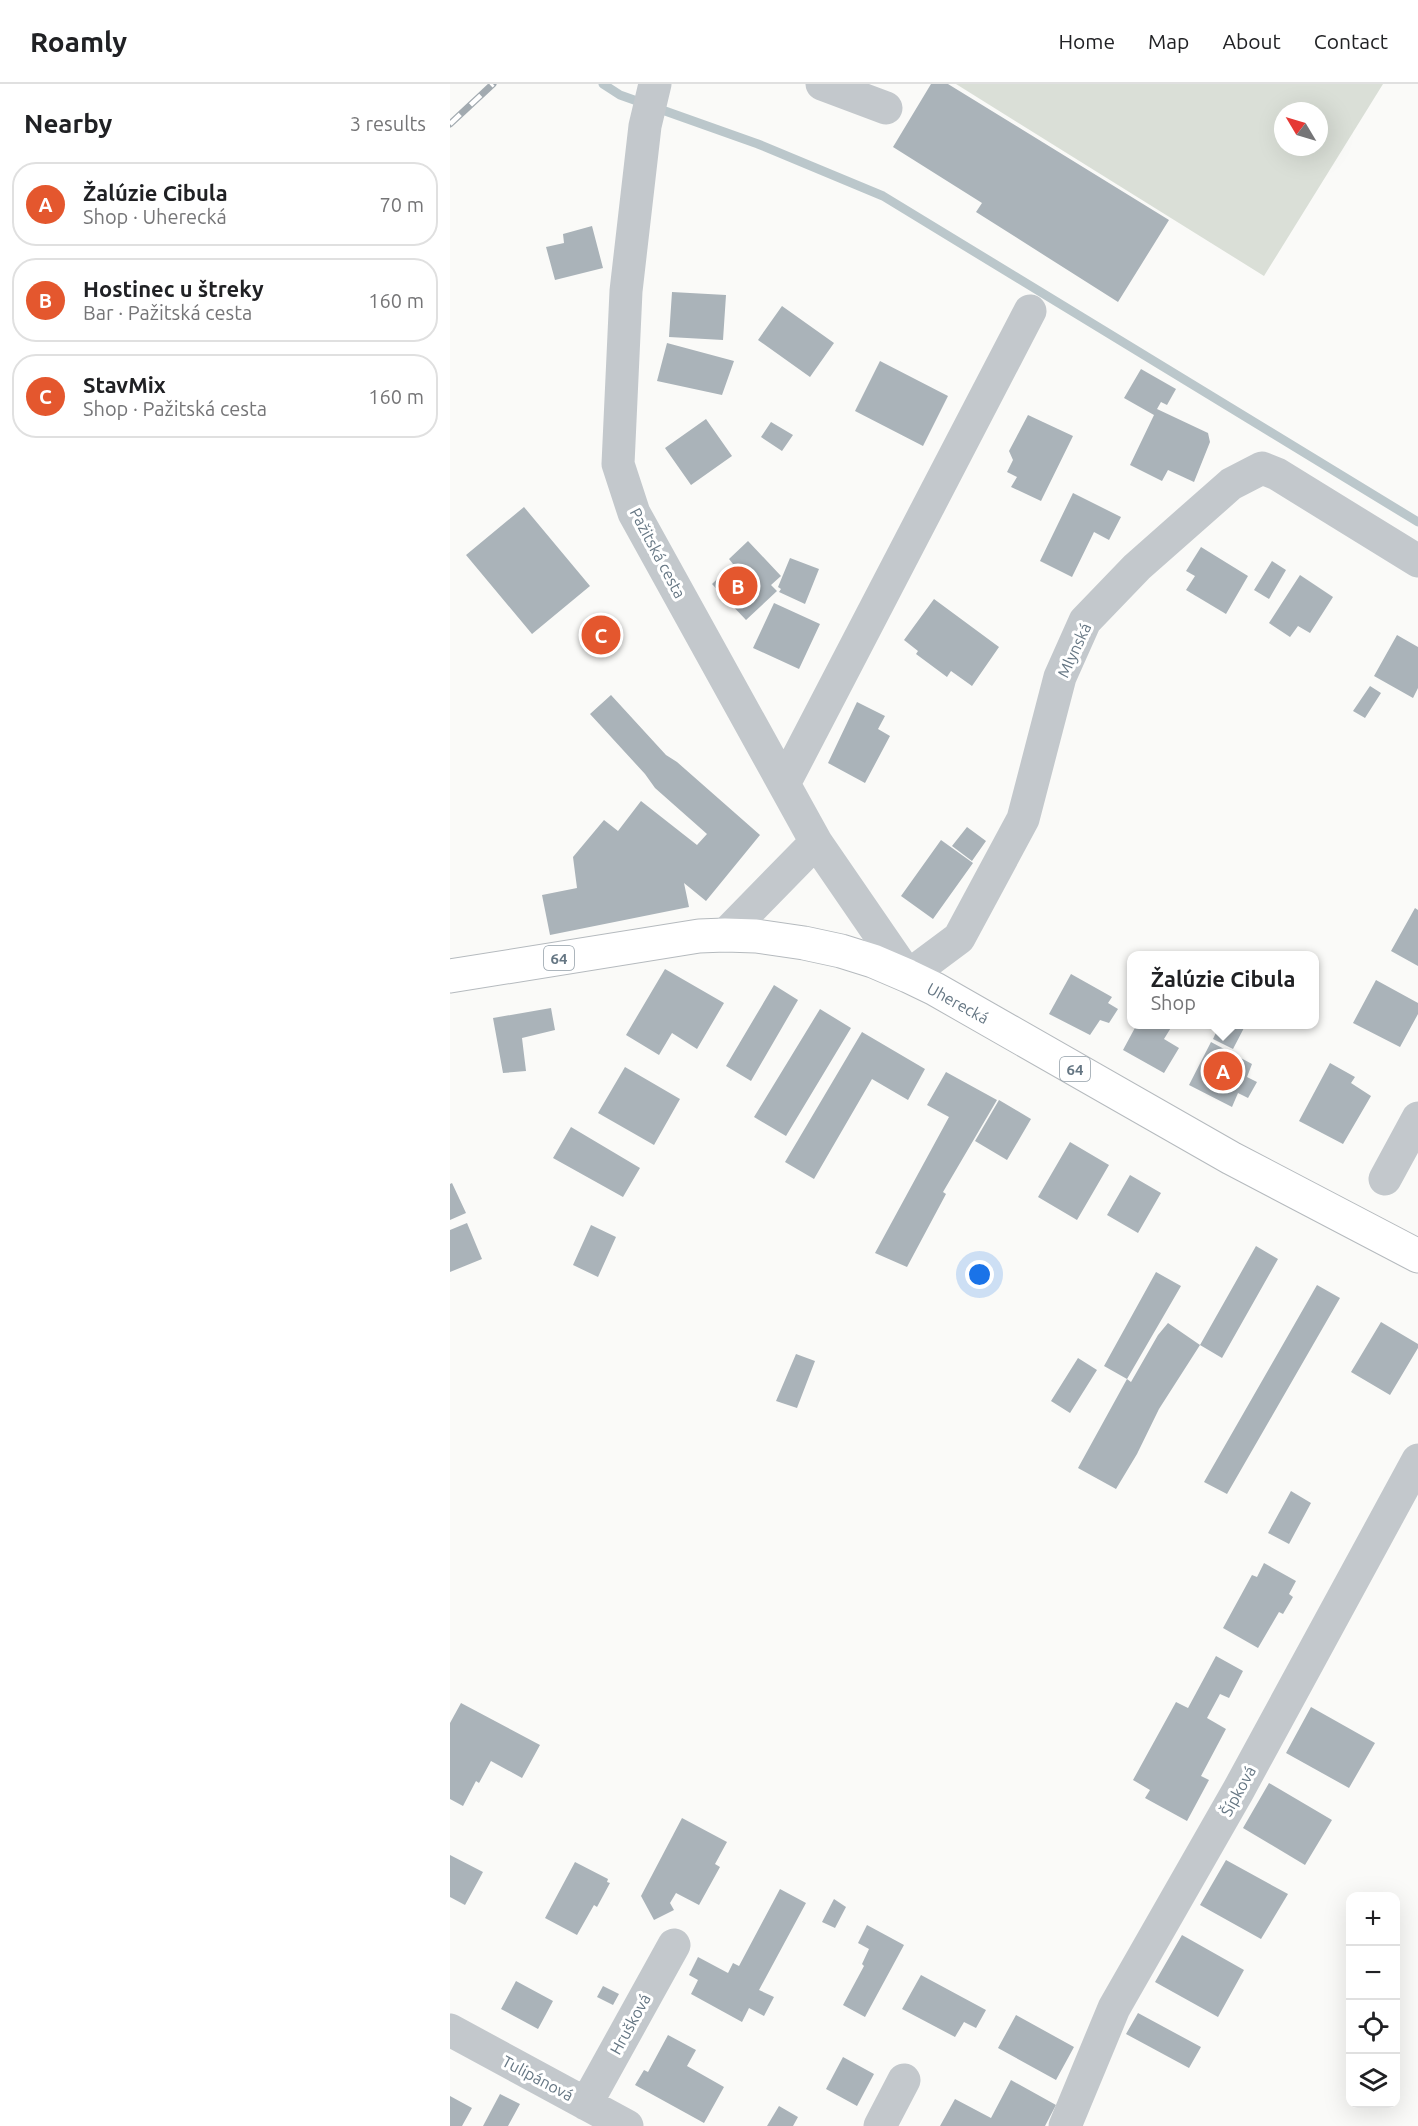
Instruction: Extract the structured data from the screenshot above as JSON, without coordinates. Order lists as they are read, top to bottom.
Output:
{
  "streets": {
    "main road": ["64", "Uherecká"],
    "street": [
      "Pažitská cesta",
      "Mlynská",
      "Šípková",
      "Hrušková",
      "Tulipánová"
    ]
  },
  "crossings": [
    ["Pažitská cesta", "Mlynská"],
    ["Pažitská cesta", "Uherecká"],
    ["Mlynská", "Uherecká"],
    ["Hrušková", "Tulipánová"]
  ],
  "north": "top left",
  "page": {
    "header": "Roamly",
    "nav": [
      "Home",
      "Map",
      "About",
      "Contact"
    ],
    "heading": ["Nearby", "3 results"],
    "list": [
      {
        "mark": "A",
        "name": "Žalúzie Cibula",
        "note": "Shop · Uherecká",
        "value": "70 m"
      },
      {
        "mark": "B",
        "name": "Hostinec u štreky",
        "note": "Bar · Pažitská cesta",
        "value": "160 m"
      },
      {
        "mark": "C",
        "name": "StavMix",
        "note": "Shop · Pažitská cesta",
        "value": "160 m"
      }
    ],
    "pins": ["B", "C", "A"],
    "popup": ["Žalúzie Cibula", "Shop"],
    "map_buttons": ["+", "−"]
  }
}
